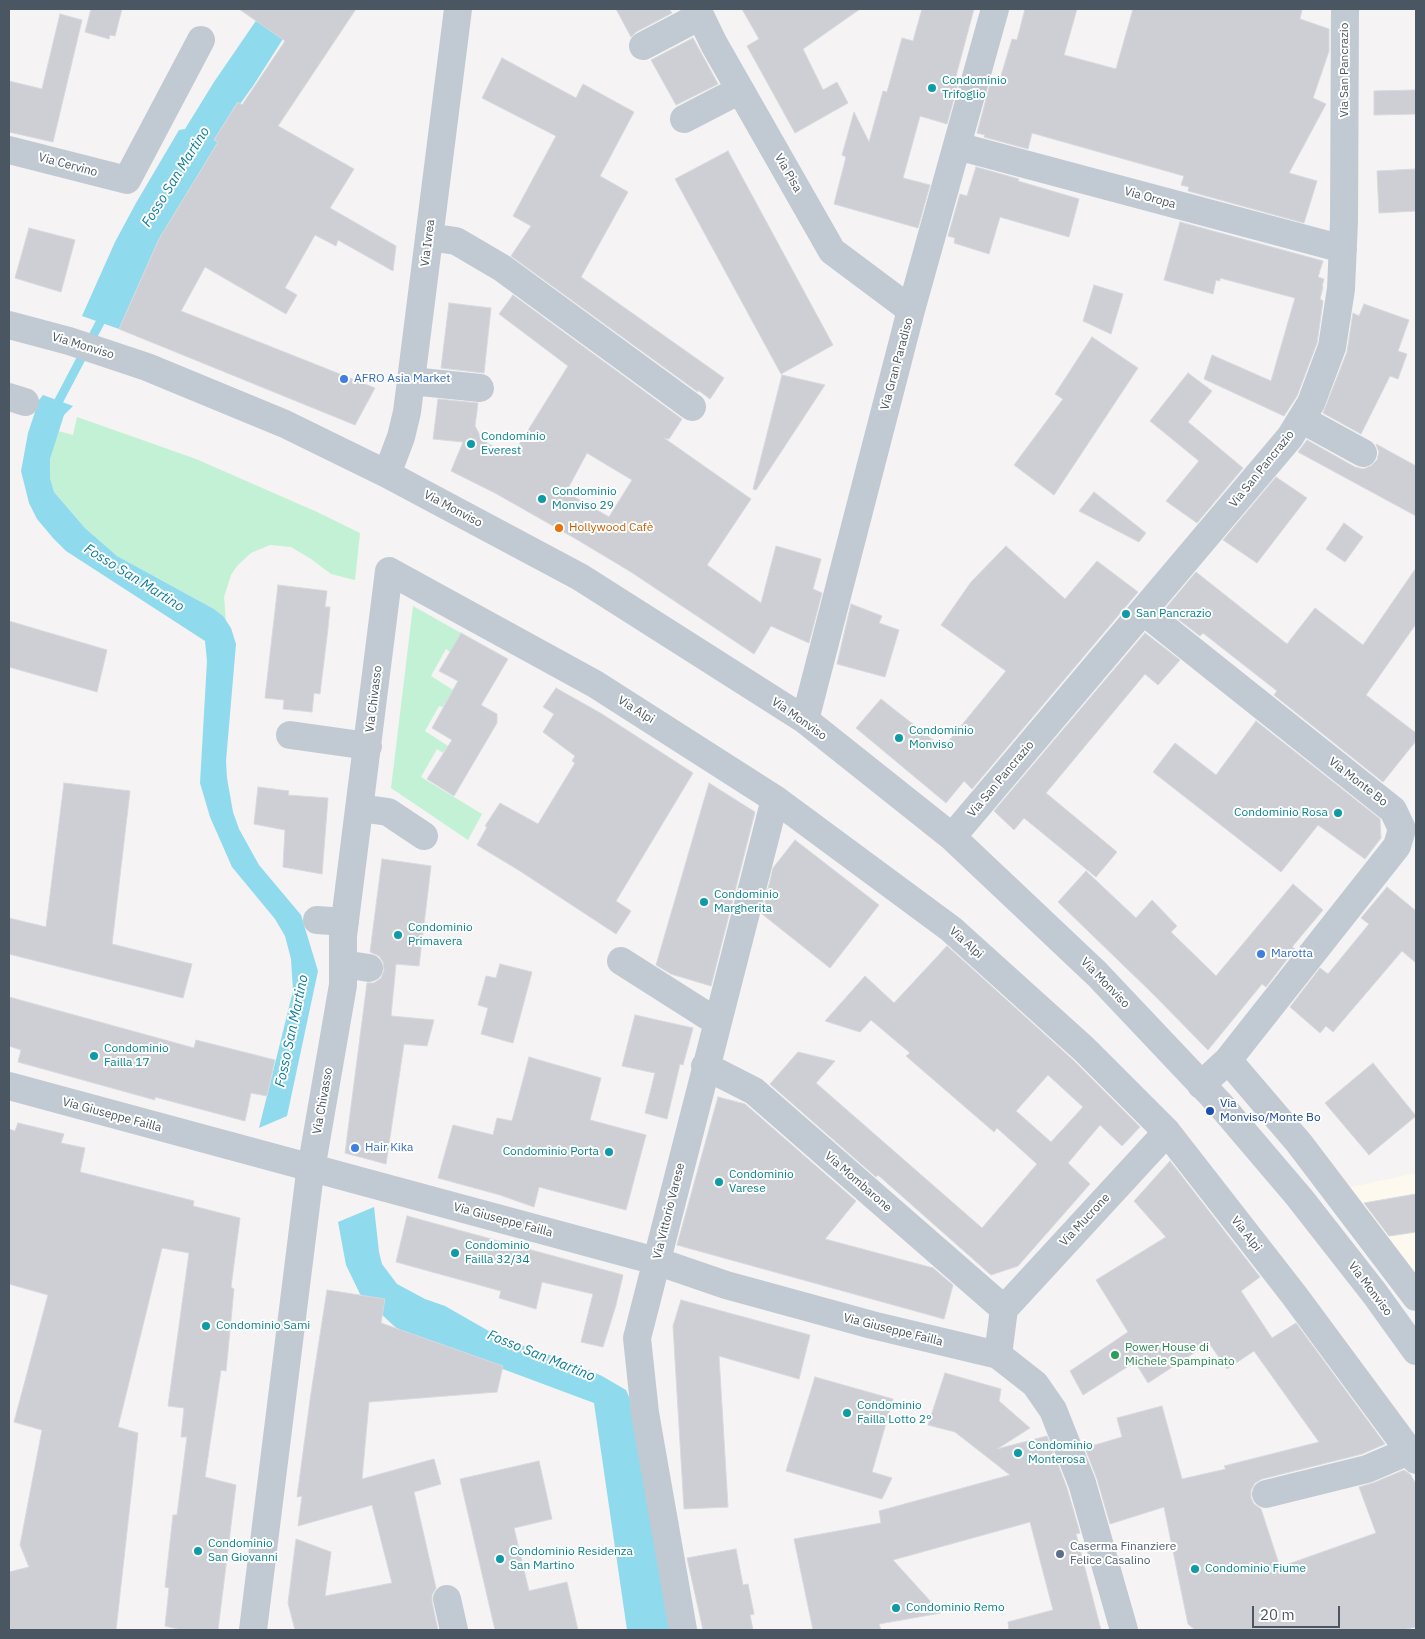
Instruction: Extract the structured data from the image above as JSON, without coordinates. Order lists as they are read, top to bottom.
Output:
{
  "streets": {
    "street": [
      "Via San Pancrazio",
      "Via Cervino",
      "Via Pisa",
      "Via Oropa",
      "Via Ivrea",
      "Via Monviso",
      "Via Gran Paradiso",
      "Via Chivasso",
      "Via Alpi",
      "Via Monte Bo",
      "Via Giuseppe Failla",
      "Via Mombarone",
      "Via Vittorio Varese",
      "Via Mucrone"
    ]
  },
  "crossings": [
    ["Via San Pancrazio", "Via Oropa"],
    ["Via San Pancrazio", "Via Monviso"],
    ["Via San Pancrazio", "Via Monte Bo"],
    ["Via Pisa", "Via Gran Paradiso"],
    ["Via Oropa", "Via Gran Paradiso"],
    ["Via Ivrea", "Via Monviso"],
    ["Via Monviso", "Via Gran Paradiso"],
    ["Via Monviso", "Via Monte Bo"],
    ["Via Chivasso", "Via Alpi"],
    ["Via Chivasso", "Via Giuseppe Failla"],
    ["Via Alpi", "Via Vittorio Varese"],
    ["Via Alpi", "Via Mucrone"],
    ["Via Giuseppe Failla", "Via Vittorio Varese"],
    ["Via Mombarone", "Via Vittorio Varese"],
    ["Via Mombarone", "Via Mucrone"]
  ],
  "water": ["Fosso San Martino"],
  "places": [
    "Condominio Trifoglio",
    "AFRO Asia Market",
    "Condominio Everest",
    "Condominio Monviso 29",
    "Hollywood Cafè",
    "San Pancrazio",
    "Condominio Monviso",
    "Condominio Rosa",
    "Condominio Margherita",
    "Condominio Primavera",
    "Marotta",
    "Condominio Failla 17",
    "Via Monviso/Monte Bo",
    "Hair Kika",
    "Condominio Porta",
    "Condominio Varese",
    "Condominio Failla 32/34",
    "Condominio Sami",
    "Power House di Michele Spampinato",
    "Condominio Failla Lotto 2°",
    "Condominio Monterosa",
    "Condominio San Giovanni",
    "Caserma Finanziere Felice Casalino",
    "Condominio Residenza San Martino",
    "Condominio Fiume",
    "Condominio Remo"
  ],
  "scale_bar": "20 m"
}
